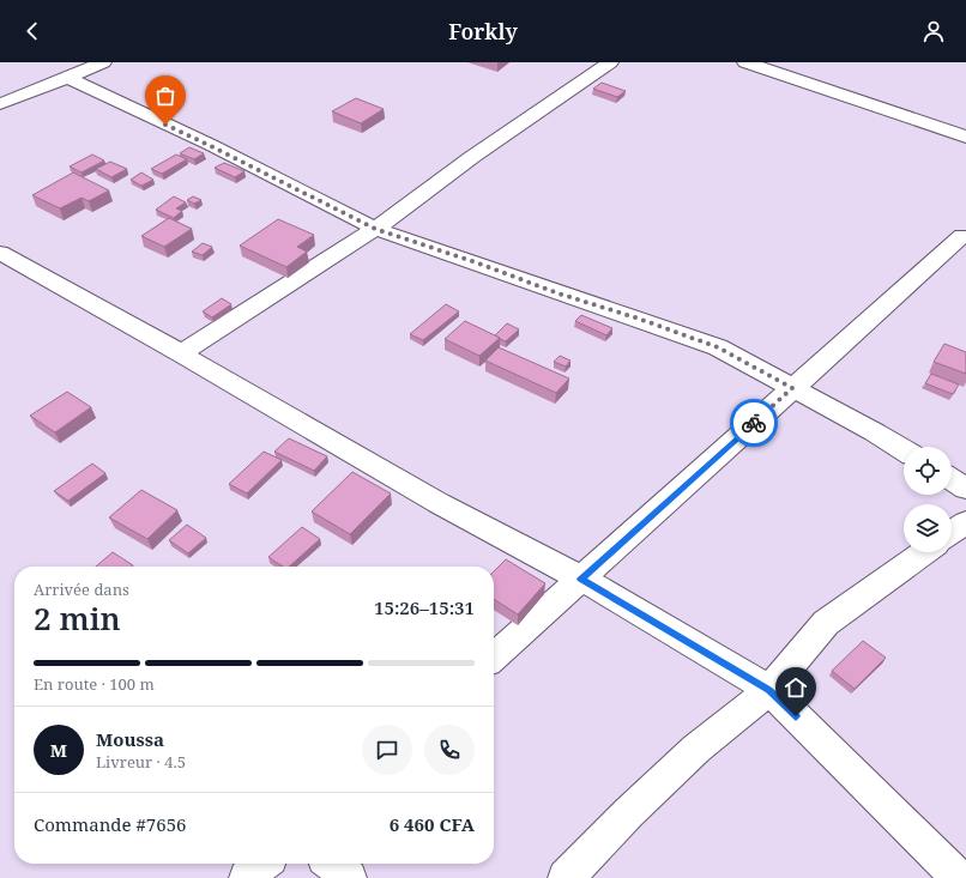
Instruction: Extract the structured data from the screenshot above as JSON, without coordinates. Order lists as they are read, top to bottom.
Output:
{
  "page": {
    "header": "Forkly",
    "heading": ["2 min", "Arrivée dans", "15:26–15:31"],
    "panel": [
      "Moussa",
      "Livreur · 4.5",
      "Commande #7656",
      "6 460 CFA"
    ],
    "bar": "En route · 100 m",
    "round": "M"
  }
}
